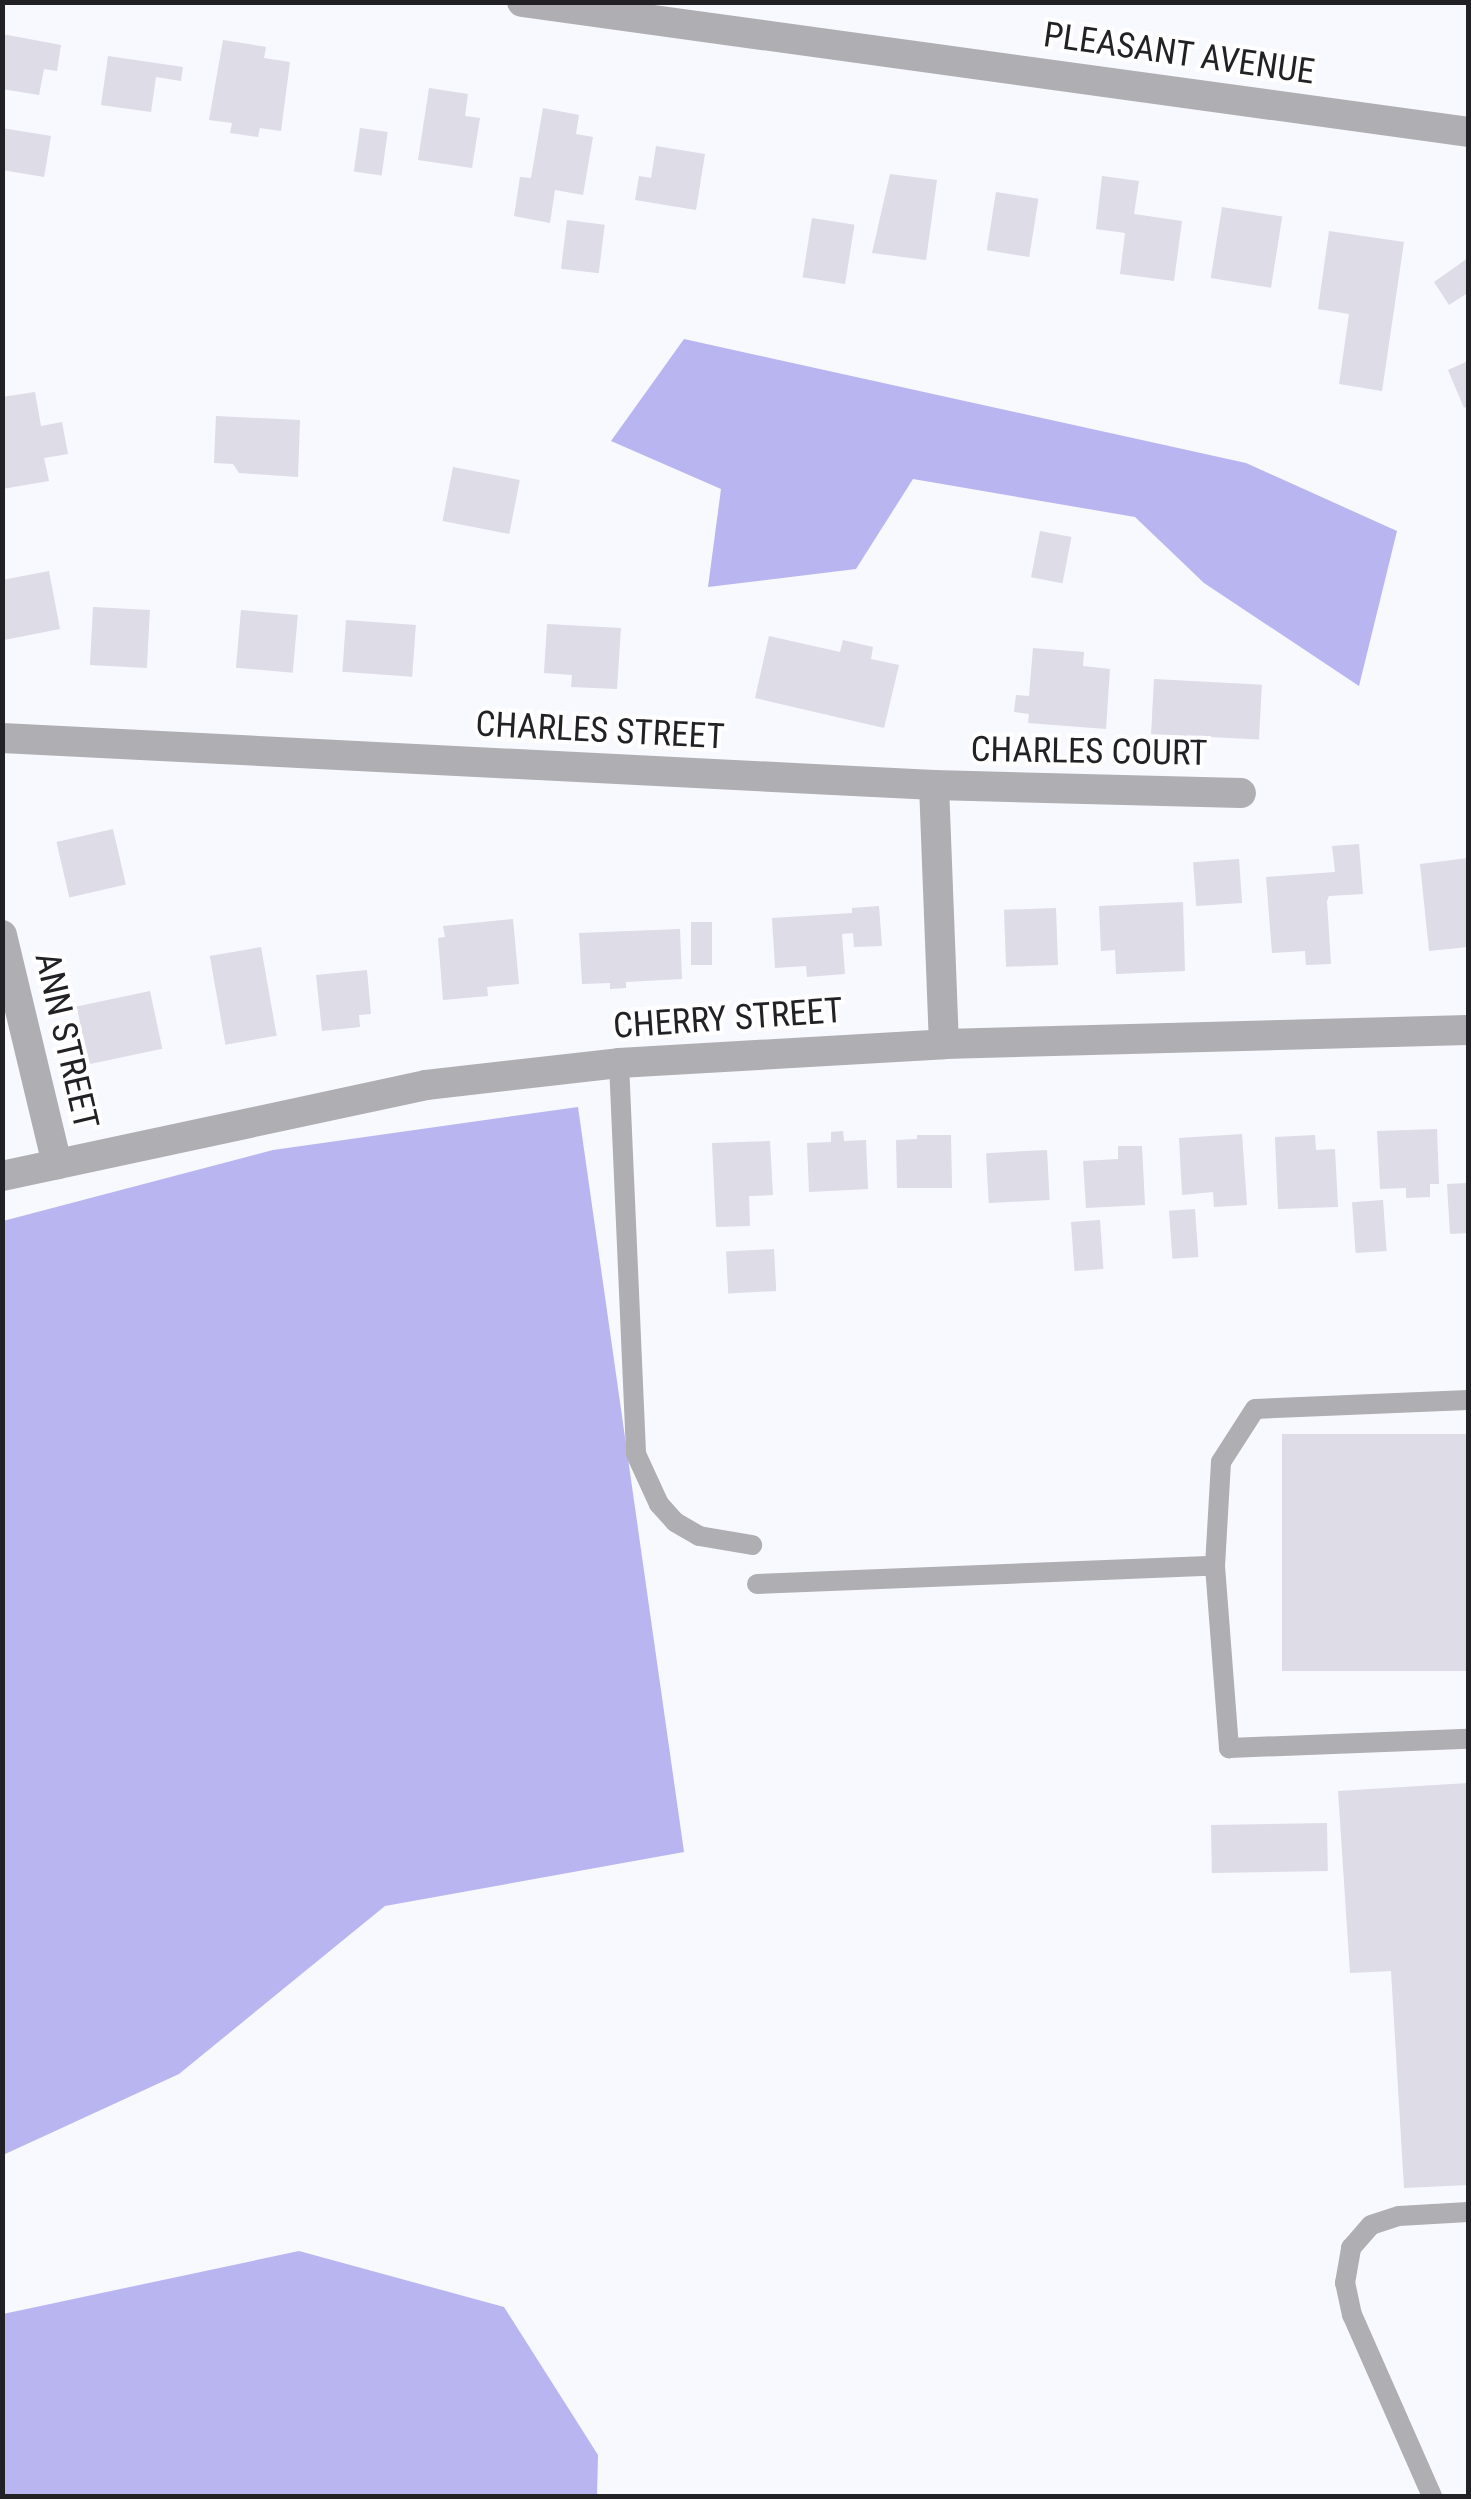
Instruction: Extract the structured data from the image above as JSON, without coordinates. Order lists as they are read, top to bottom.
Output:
{
  "streets": {
    "street": [
      "PLEASANT AVENUE",
      "CHARLES STREET",
      "CHARLES COURT",
      "CHERRY STREET",
      "ANN STREET"
    ]
  },
  "crossings": [
    ["CHARLES STREET", "CHARLES COURT"],
    ["CHERRY STREET", "ANN STREET"]
  ]
}
